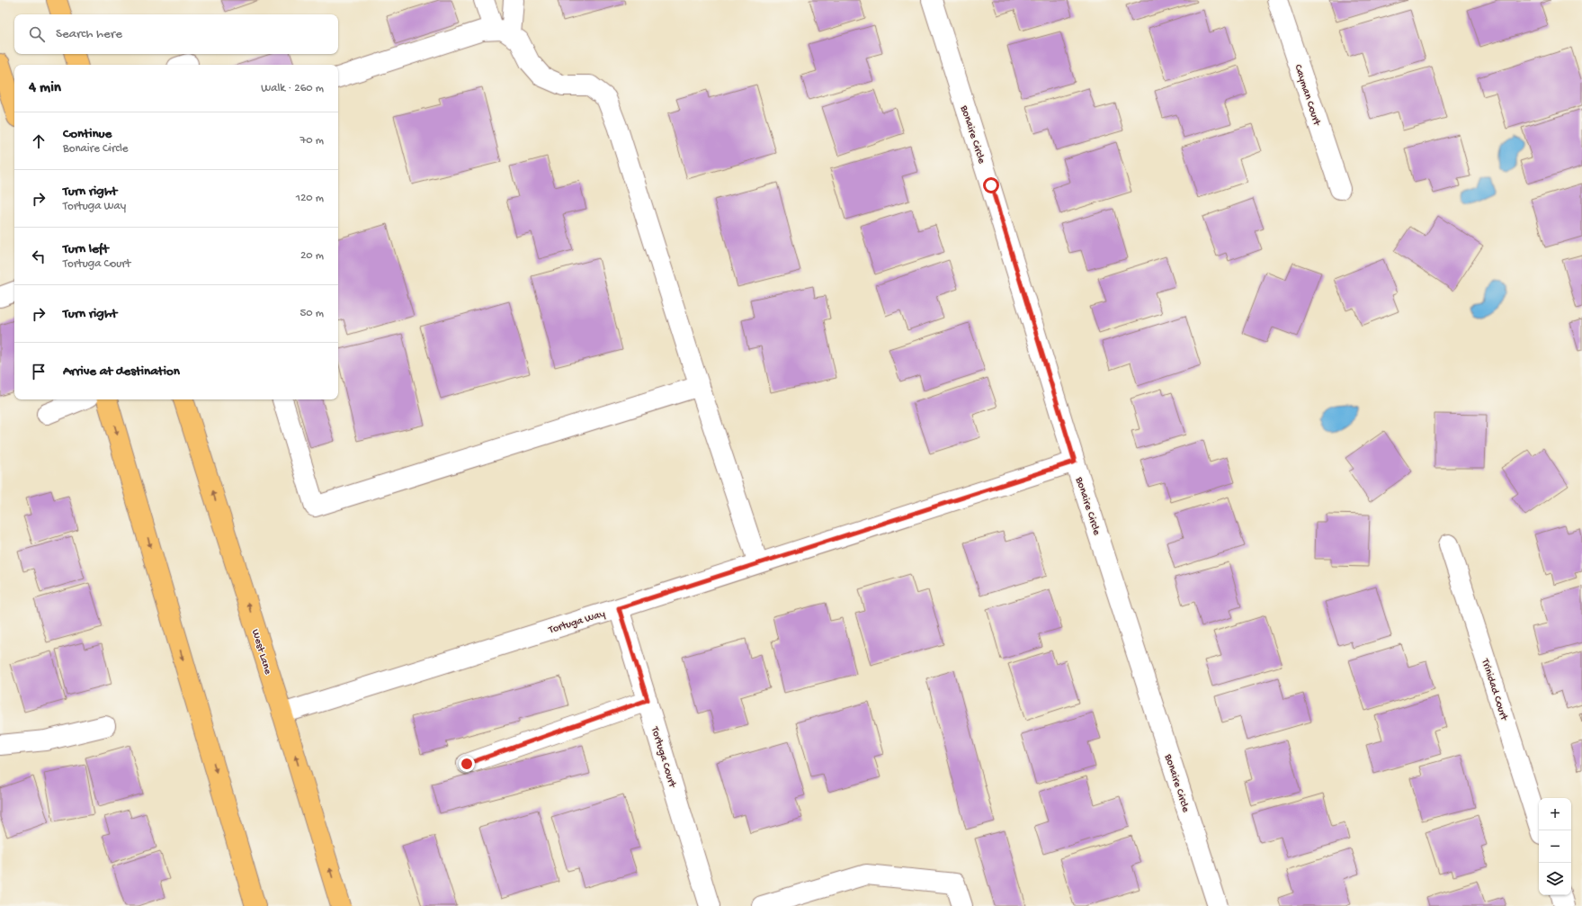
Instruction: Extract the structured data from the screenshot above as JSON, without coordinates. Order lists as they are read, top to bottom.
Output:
{
  "streets": {
    "main road": ["West Lane"],
    "street": [
      "Cayman Court",
      "Bonaire Circle",
      "Tortuga Way",
      "Trinidad Court",
      "Tortuga Court"
    ]
  },
  "crossings": [
    ["Bonaire Circle", "Tortuga Way"],
    ["Tortuga Way", "West Lane"],
    ["Tortuga Way", "Tortuga Court"]
  ],
  "page": {
    "search": "Search here",
    "heading": ["4 min", "Walk · 260 m"],
    "list": [
      ["Continue", "Bonaire Circle", "70 m"],
      ["Turn right", "Tortuga Way", "120 m"],
      ["Turn left", "Tortuga Court", "20 m"],
      ["Turn right", "50 m"],
      "Arrive at destination"
    ],
    "map_buttons": ["+", "−"]
  }
}
